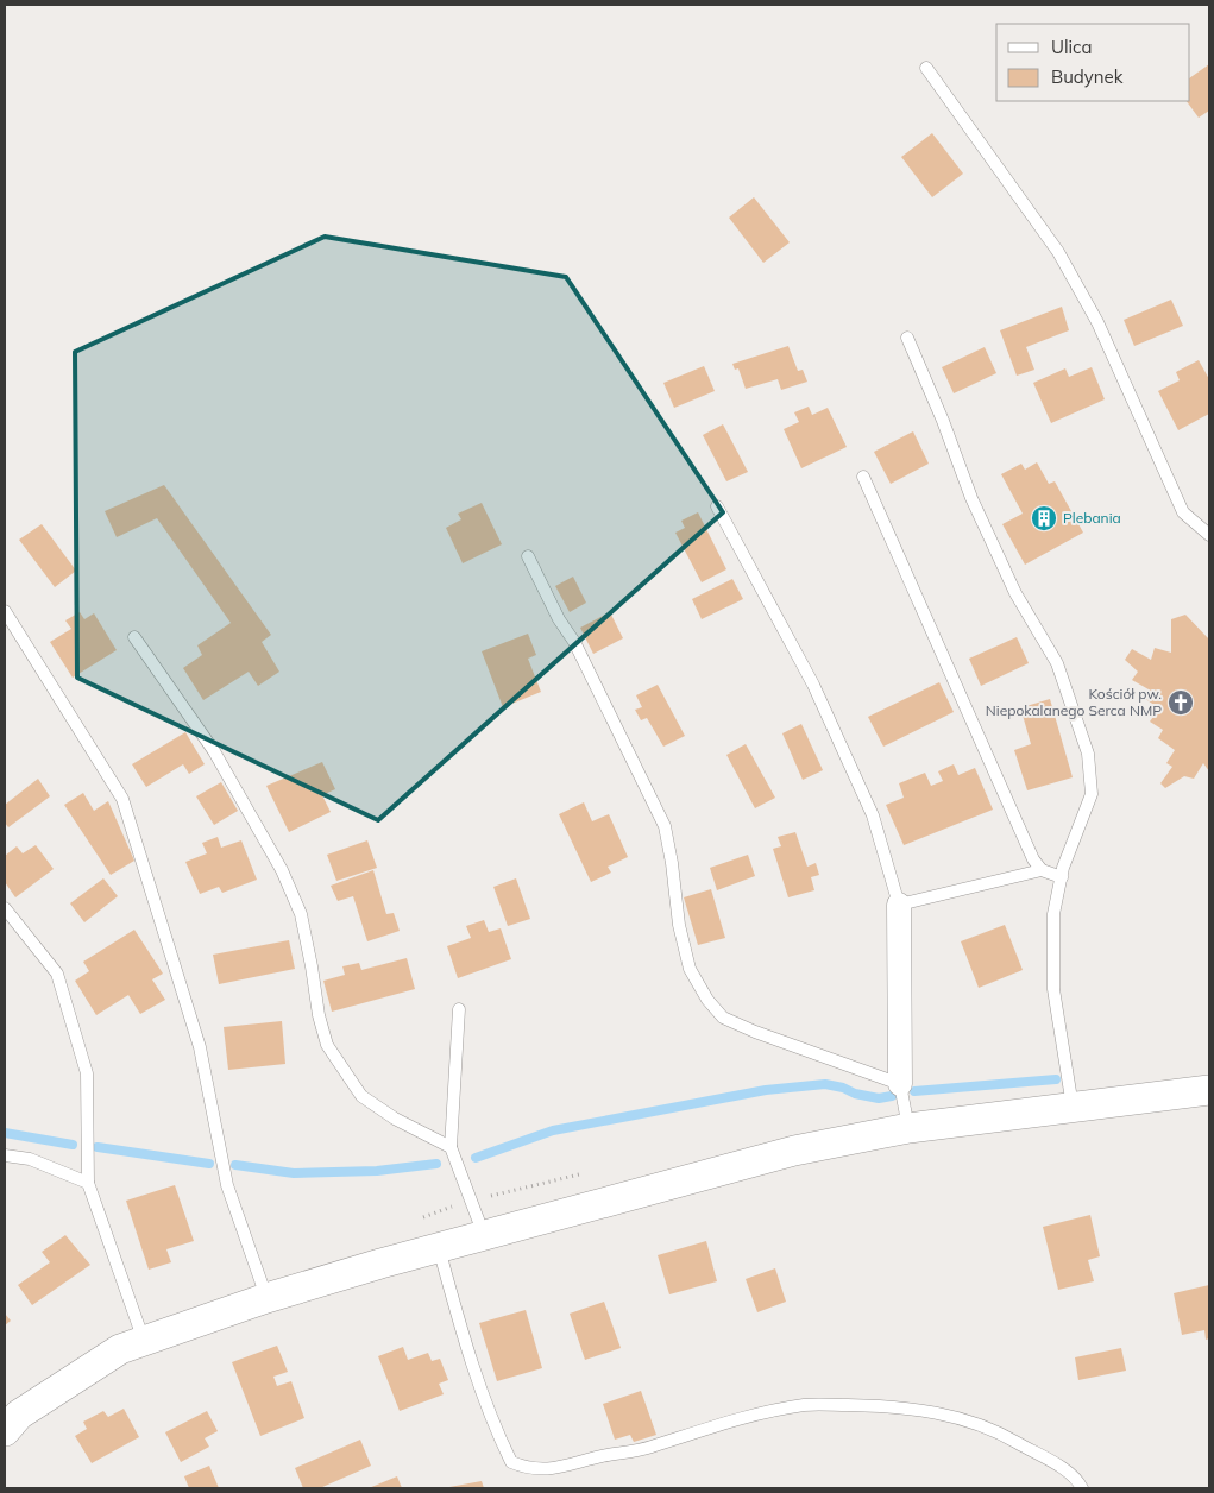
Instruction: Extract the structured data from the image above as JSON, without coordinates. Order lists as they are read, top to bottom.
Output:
{
  "places": {
    "building": ["Plebania"],
    "church": ["Kościół pw. Niepokalanego Serca NMP"]
  },
  "legend": ["Ulica", "Budynek"]
}
